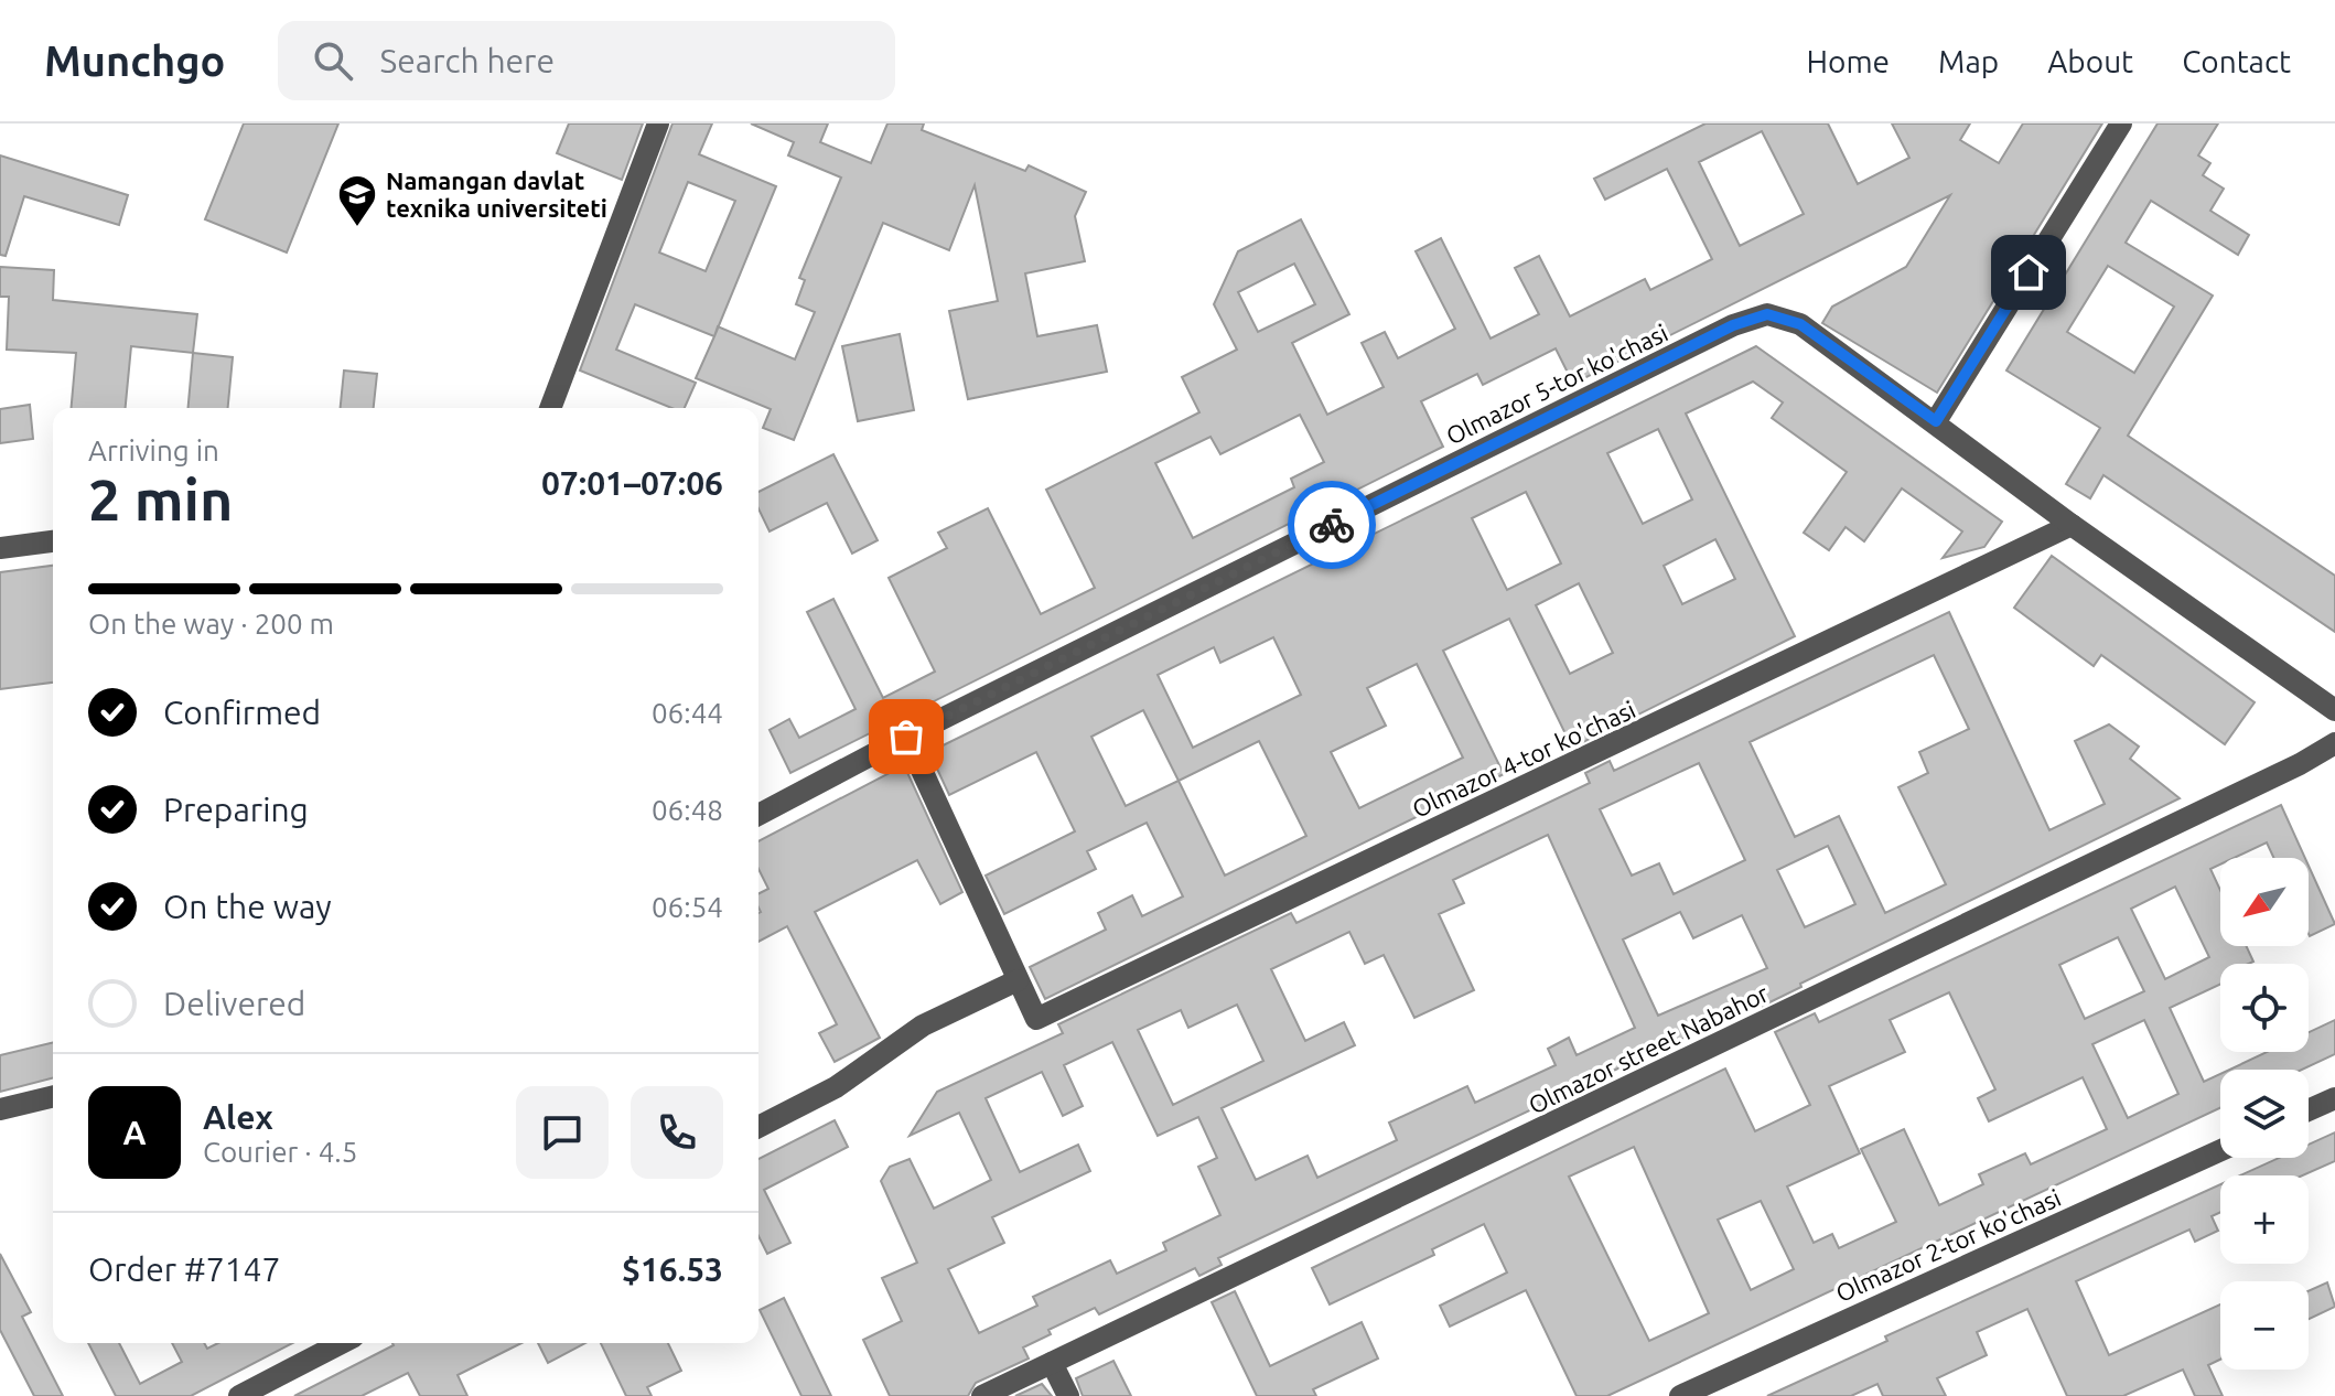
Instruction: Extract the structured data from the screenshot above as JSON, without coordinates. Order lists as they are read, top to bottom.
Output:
{
  "streets": {
    "street": [
      "Olmazor 5-tor ko'chasi",
      "Olmazor 4-tor ko'chasi",
      "Olmazor street Nabahor",
      "Olmazor 2-tor ko'chasi"
    ]
  },
  "crossings": [
    ["Olmazor 5-tor ko'chasi", "Olmazor 4-tor ko'chasi"]
  ],
  "places": {
    "school or university": ["Namangan davlat texnika universiteti"]
  },
  "north": "bottom left",
  "page": {
    "header": "Munchgo",
    "search": "Search here",
    "nav": [
      "Home",
      "Map",
      "About",
      "Contact"
    ],
    "heading": ["2 min", "Arriving in", "07:01–07:06"],
    "panel": [
      "Alex",
      "Courier · 4.5",
      "Order #7147",
      "$16.53"
    ],
    "bar": "On the way · 200 m",
    "list": [
      ["Confirmed", "06:44"],
      ["Preparing", "06:48"],
      ["On the way", "06:54"],
      "Delivered"
    ],
    "map_buttons": ["+", "−"],
    "round": "A"
  }
}
